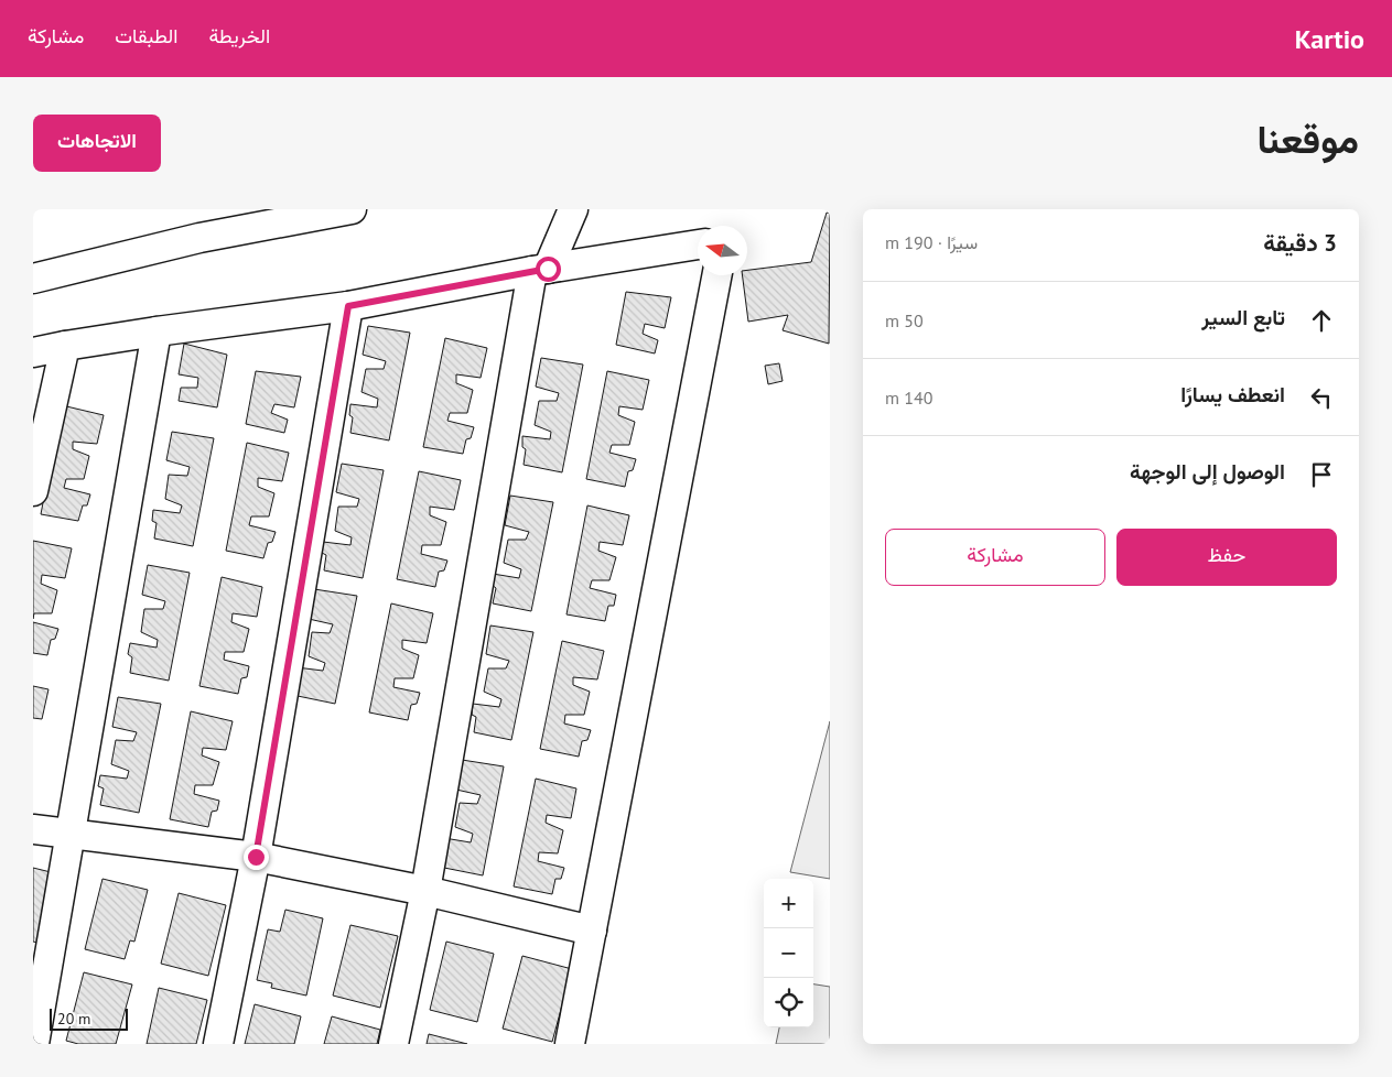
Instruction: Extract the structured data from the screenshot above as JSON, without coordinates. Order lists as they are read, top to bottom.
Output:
{
  "scale_bar": "20 m",
  "north": "left",
  "page": {
    "header": "Kartio",
    "nav": ["الخريطة", "الطبقات", "مشاركة"],
    "title": "موقعنا",
    "buttons": [
      "الاتجاهات",
      ["حفظ", "مشاركة"]
    ],
    "heading": ["3 دقيقة", "سيرًا · 190 m"],
    "list": [
      ["تابع السير", "50 m"],
      ["انعطف يسارًا", "140 m"],
      "الوصول إلى الوجهة"
    ],
    "map_buttons": ["+", "−"],
    "scale": "20 m"
  }
}
